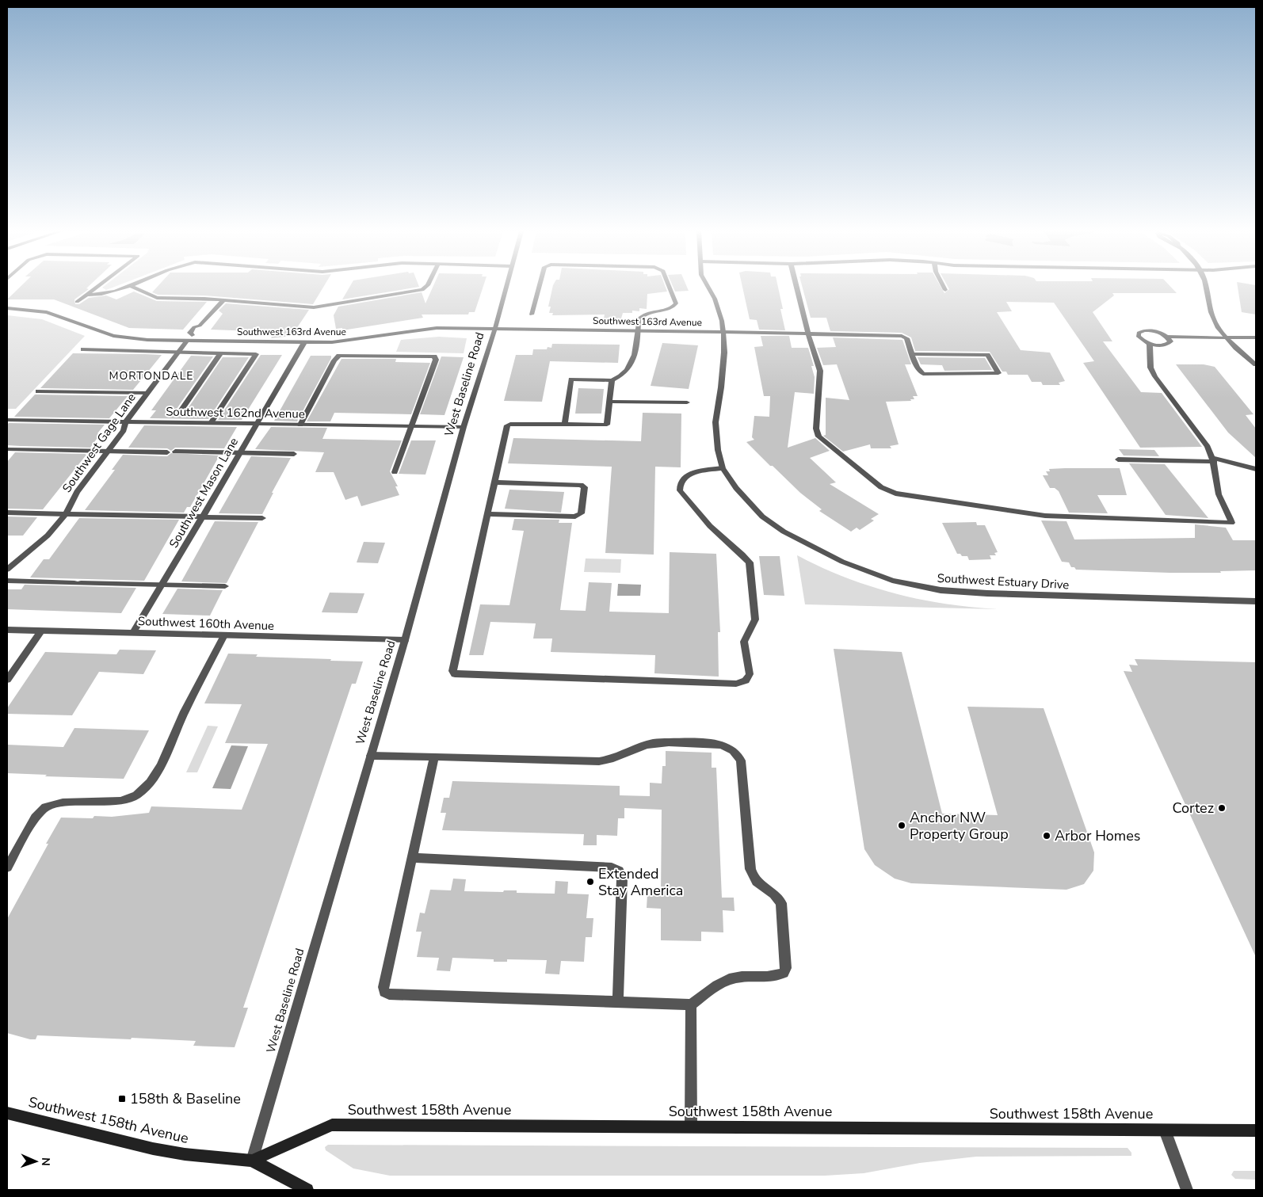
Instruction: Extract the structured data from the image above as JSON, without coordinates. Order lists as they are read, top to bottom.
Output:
{
  "streets": {
    "main road": ["Southwest 158th Avenue"],
    "street": [
      "Southwest 163rd Avenue",
      "West Baseline Road",
      "Southwest 162nd Avenue",
      "Southwest Gage Lane",
      "Southwest Mason Lane",
      "Southwest Estuary Drive",
      "Southwest 160th Avenue"
    ]
  },
  "crossings": [
    ["Southwest 163rd Avenue", "West Baseline Road"],
    ["Southwest 163rd Avenue", "Southwest Gage Lane"],
    ["Southwest 163rd Avenue", "Southwest Mason Lane"],
    ["Southwest 163rd Avenue", "Southwest Estuary Drive"],
    ["West Baseline Road", "Southwest 162nd Avenue"],
    ["West Baseline Road", "Southwest 160th Avenue"],
    ["West Baseline Road", "Southwest 158th Avenue"],
    ["Southwest 162nd Avenue", "Southwest Gage Lane"],
    ["Southwest 162nd Avenue", "Southwest Mason Lane"],
    ["Southwest Mason Lane", "Southwest 160th Avenue"]
  ],
  "districts": ["MORTONDALE"],
  "places": {
    "other": [
      "Cortez",
      "Anchor NW Property Group",
      "Arbor Homes",
      "Extended Stay America"
    ],
    "transit": ["158th & Baseline"]
  },
  "north": "right"
}
